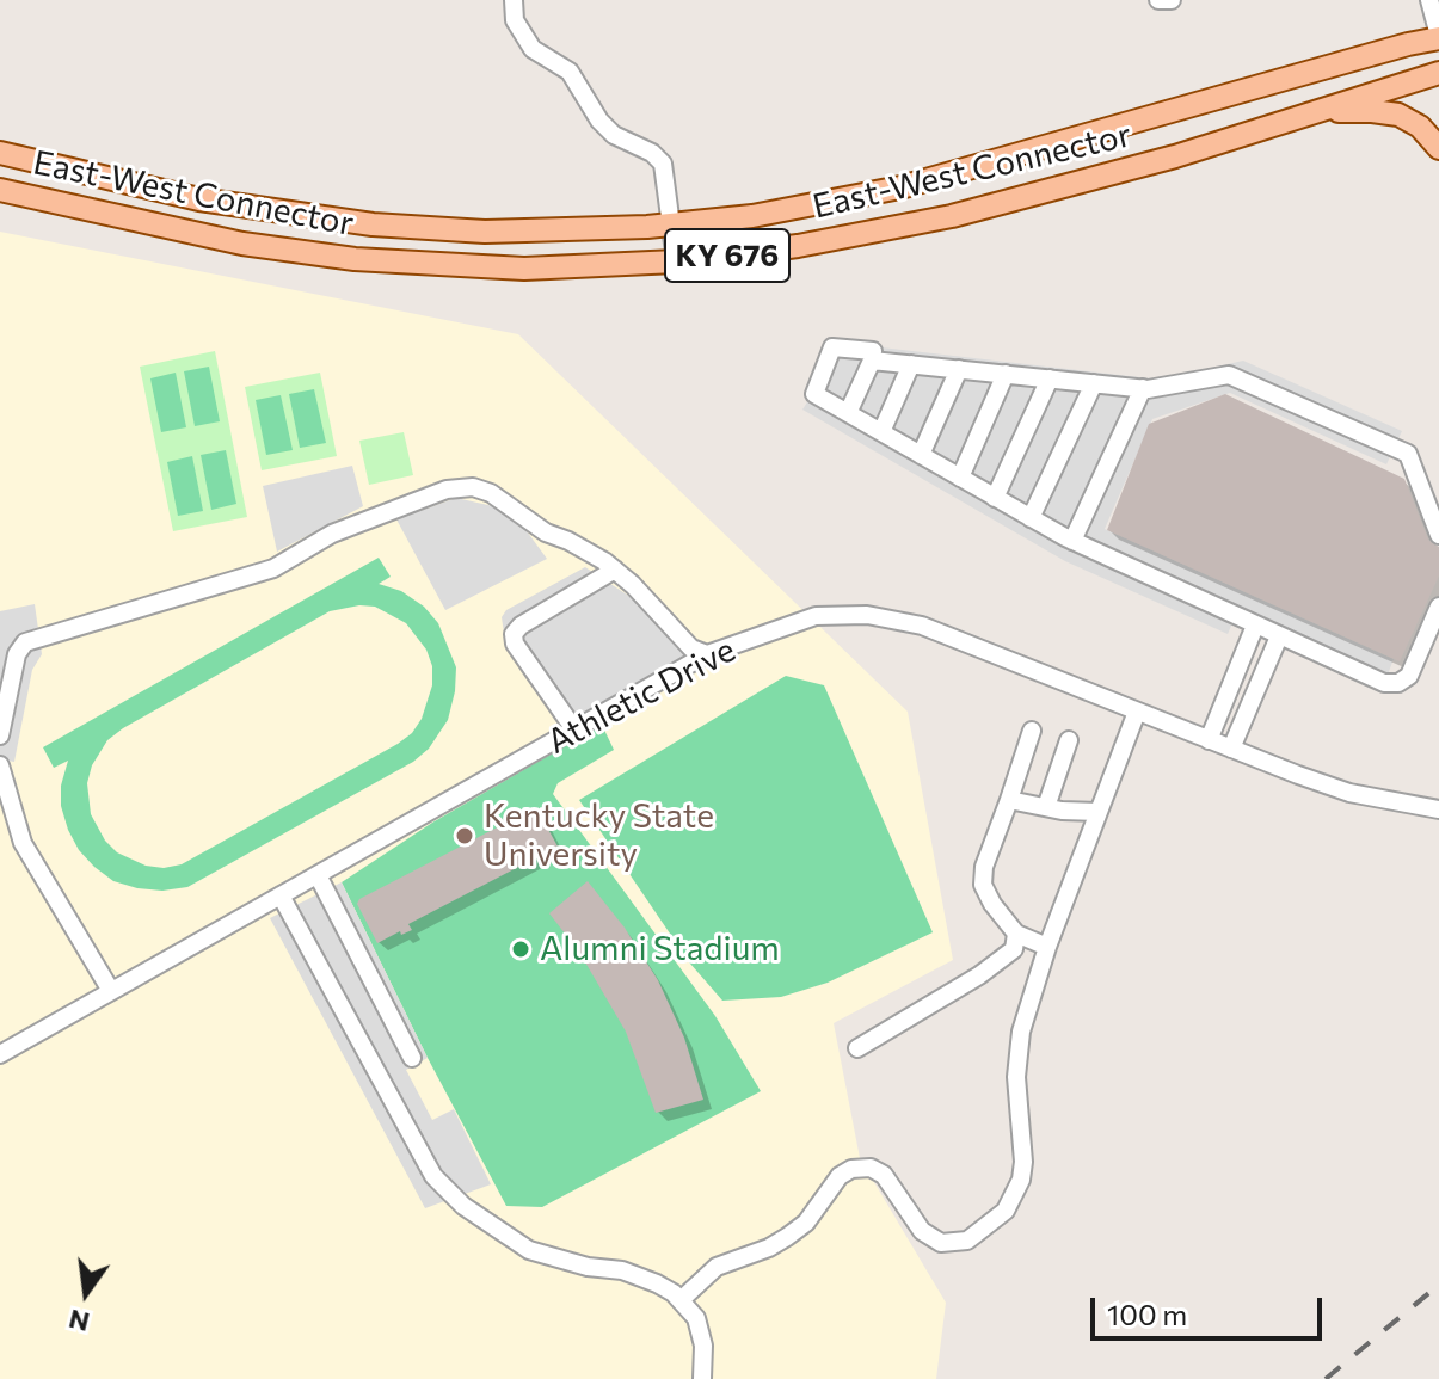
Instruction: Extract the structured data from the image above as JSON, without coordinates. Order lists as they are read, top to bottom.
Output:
{
  "streets": {
    "main road": ["East-West Connector", "KY 676"],
    "street": ["Athletic Drive"]
  },
  "places": ["Kentucky State University", "Alumni Stadium"],
  "scale_bar": "100 m",
  "north": "bottom"
}
